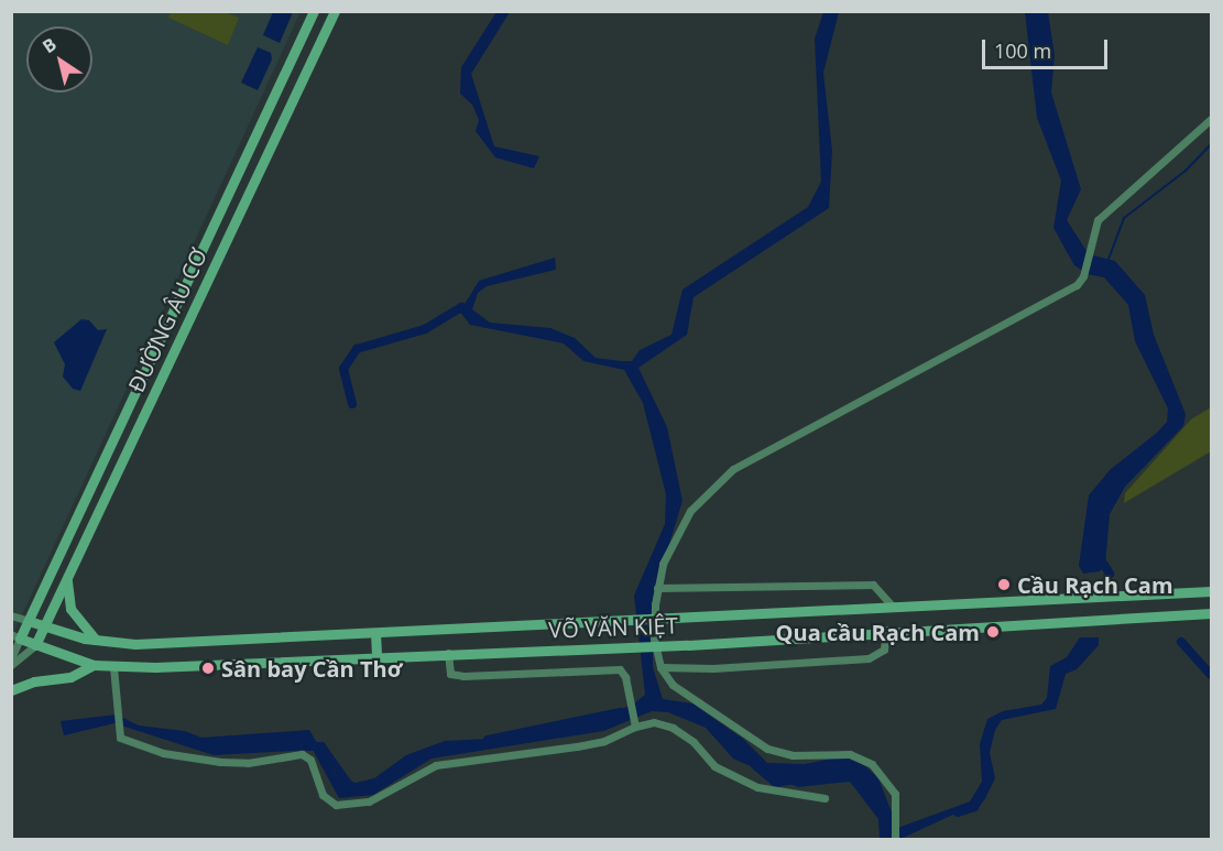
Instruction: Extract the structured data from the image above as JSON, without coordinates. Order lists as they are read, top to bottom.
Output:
{
  "streets": {
    "main road": ["ĐƯỜNG ÂU CƠ", "VÕ VĂN KIỆT"]
  },
  "crossings": [
    ["ĐƯỜNG ÂU CƠ", "VÕ VĂN KIỆT"]
  ],
  "places": ["Cầu Rạch Cam", "Qua cầu Rạch Cam", "Sân bay Cần Thơ"],
  "scale_bar": "100 m",
  "north": "top left"
}
